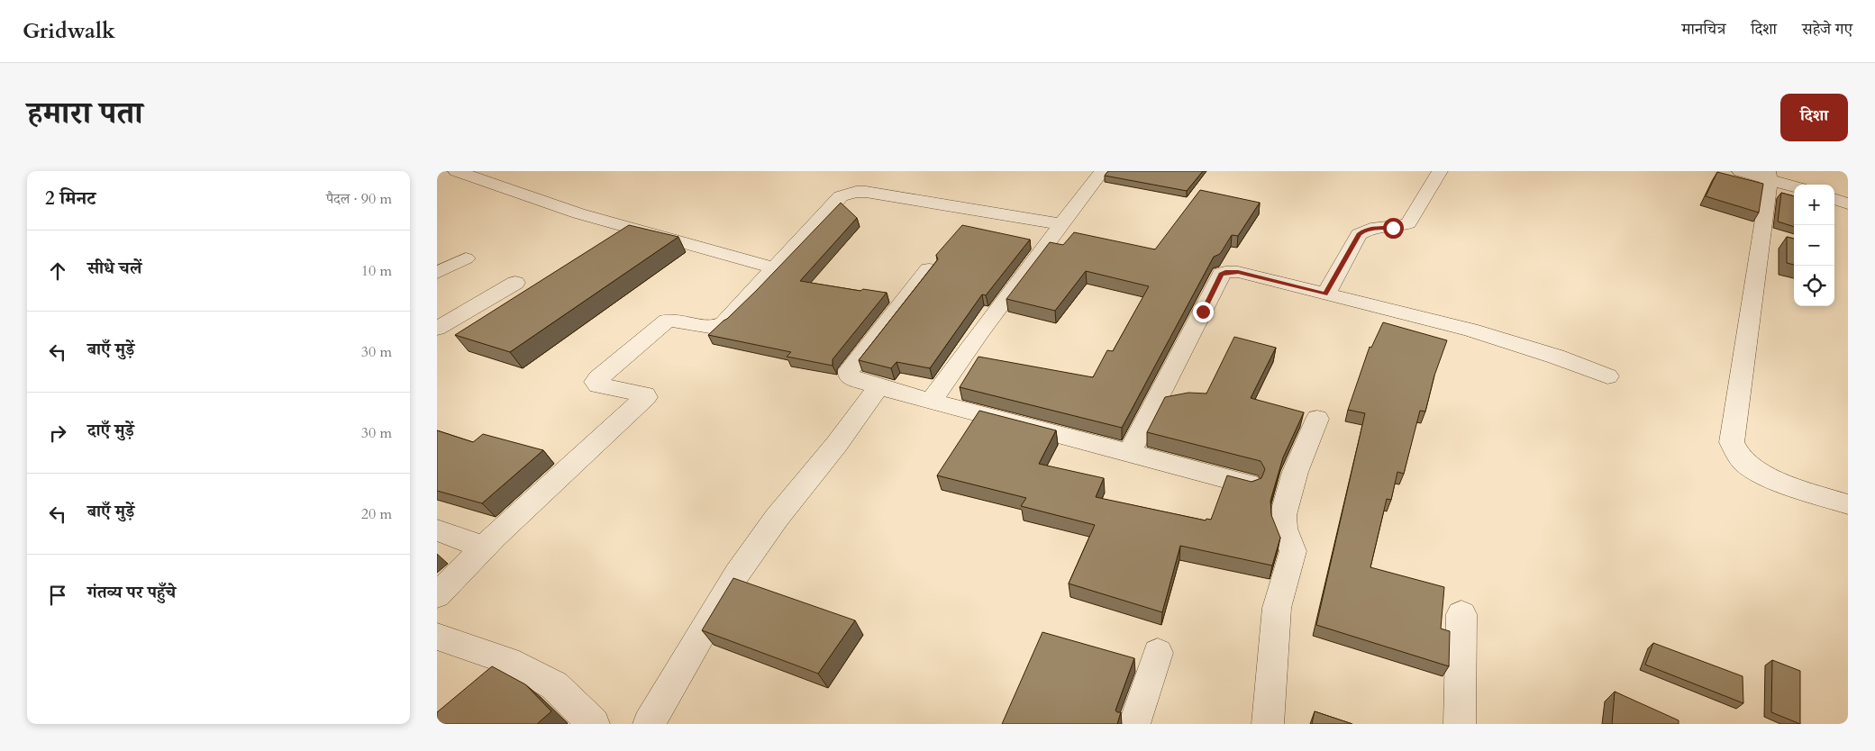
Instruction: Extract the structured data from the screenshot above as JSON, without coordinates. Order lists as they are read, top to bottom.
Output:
{
  "page": {
    "header": "Gridwalk",
    "nav": ["मानचित्र", "दिशा", "सहेजे गए"],
    "title": "हमारा पता",
    "buttons": "दिशा",
    "heading": ["2 मिनट", "पैदल · 90 m"],
    "map_buttons": ["+", "−"],
    "list": [
      ["सीधे चलें", "10 m"],
      ["बाएँ मुड़ें", "30 m"],
      ["दाएँ मुड़ें", "30 m"],
      ["बाएँ मुड़ें", "20 m"],
      "गंतव्य पर पहुँचे"
    ]
  }
}
